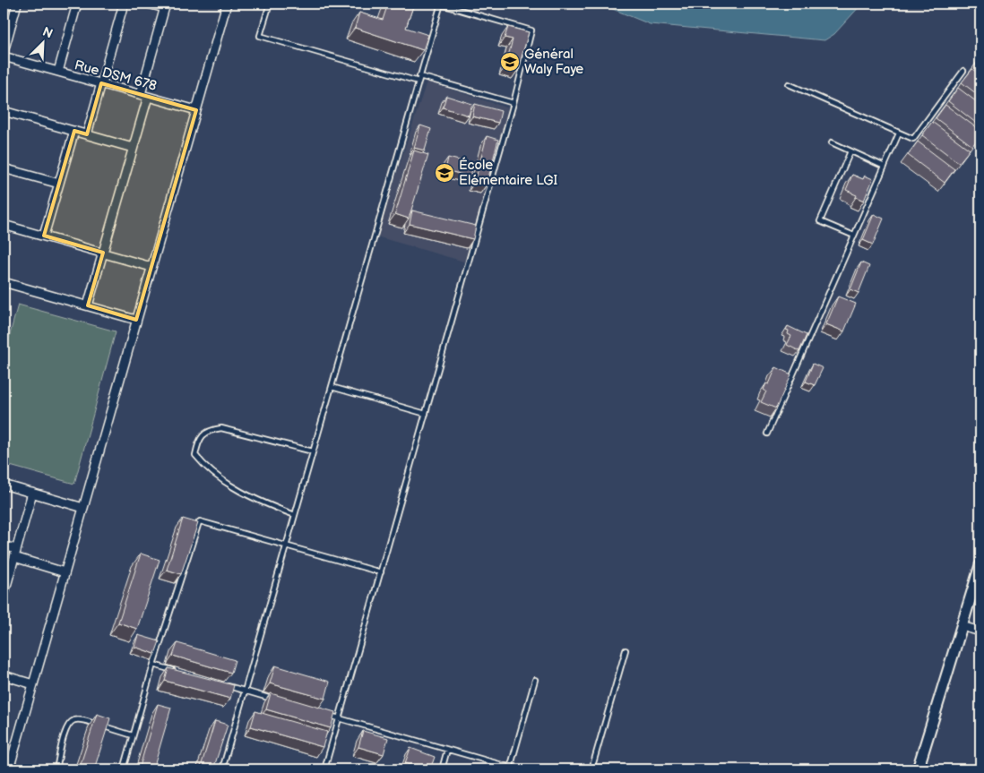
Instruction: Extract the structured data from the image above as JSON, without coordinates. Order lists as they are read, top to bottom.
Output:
{
  "streets": {
    "street": ["Rue DSM 678"]
  },
  "places": {
    "school or university": ["Général Waly Faye", "École Elémentaire LGI"]
  },
  "north": "top right"
}
